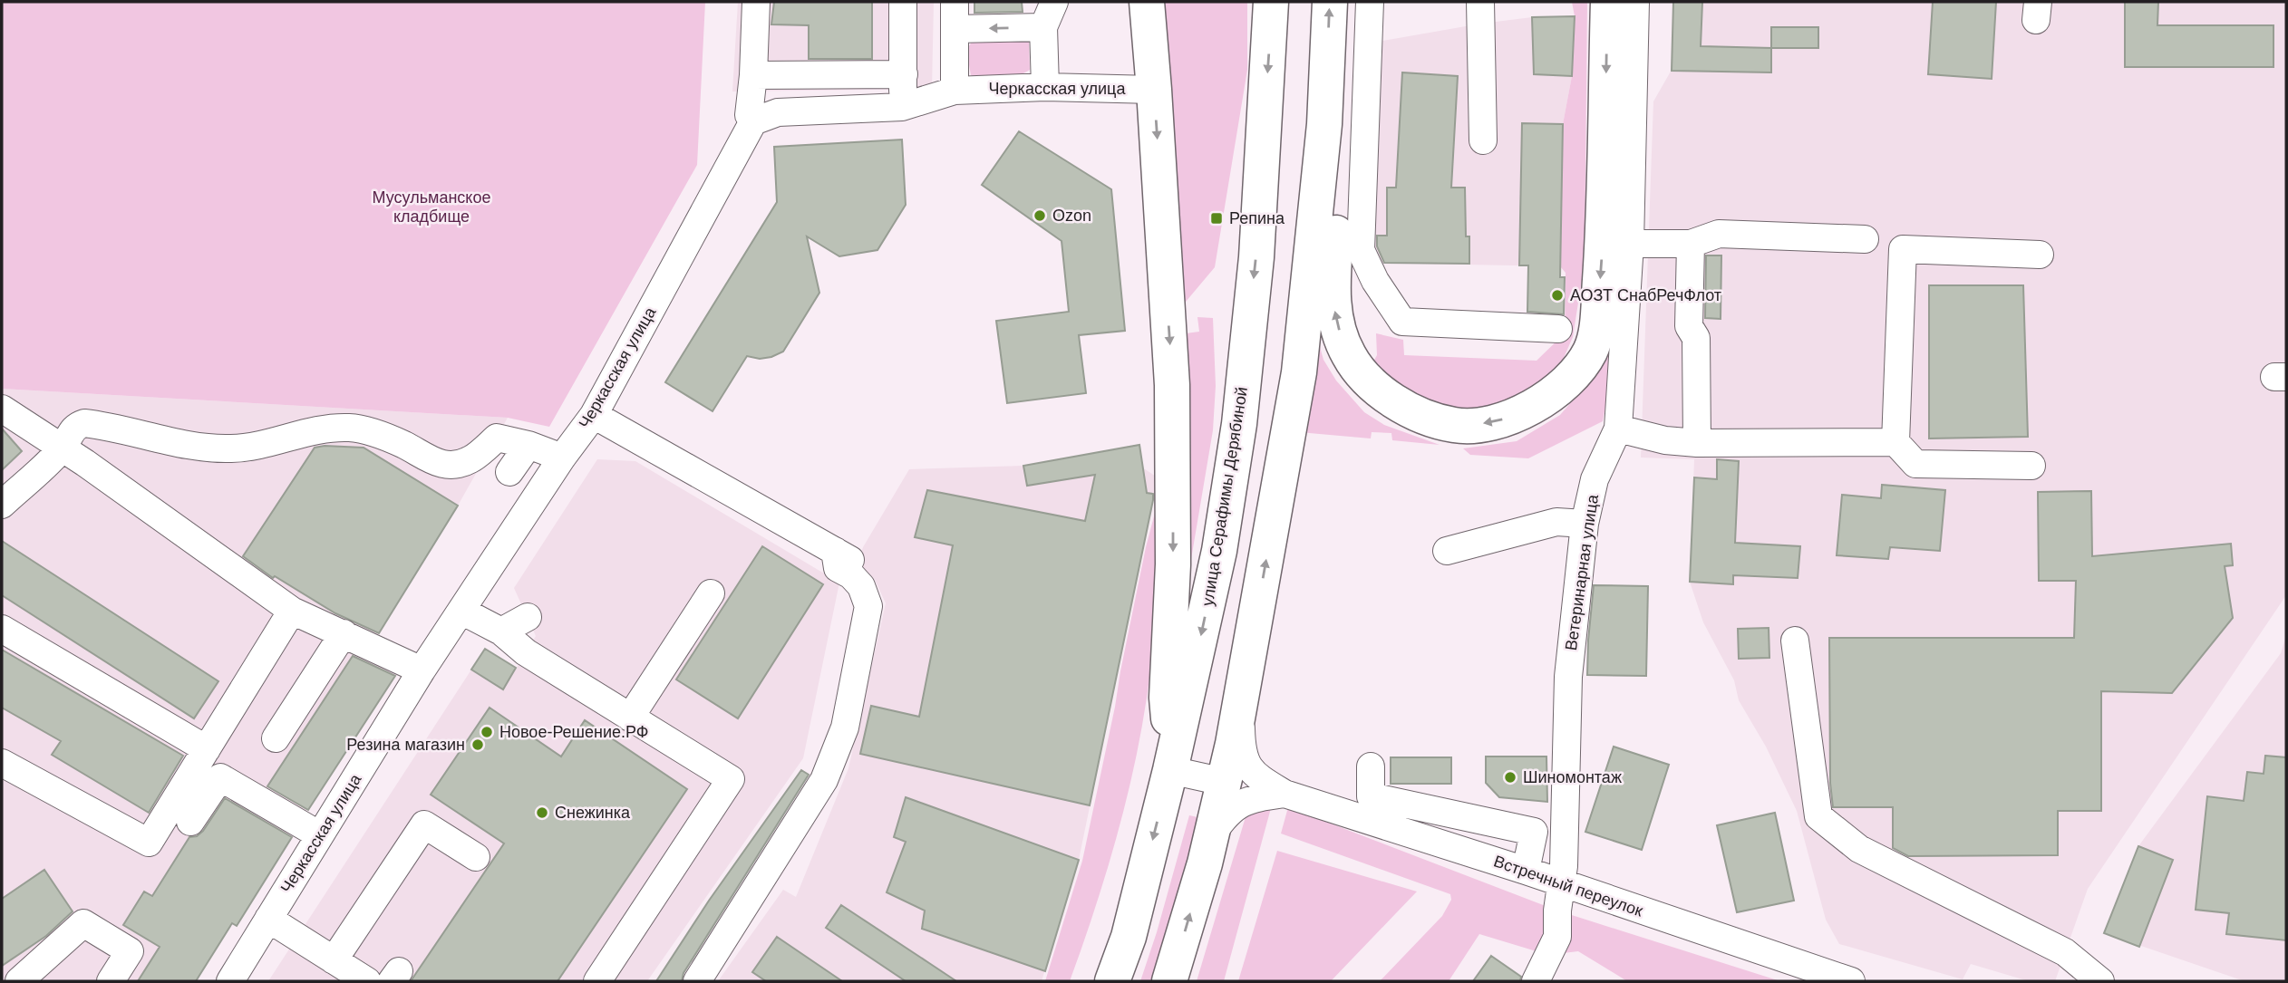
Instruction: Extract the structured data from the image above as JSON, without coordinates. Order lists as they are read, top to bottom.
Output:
{
  "streets": {
    "main road": ["улица Серафимы Дерябиной"],
    "street": ["Черкасская улица", "Ветеринарная улица", "Встречный переулок"]
  },
  "crossings": [
    ["Ветеринарная улица", "Встречный переулок"]
  ],
  "parks": ["Мусульманское кладбище"],
  "places": {
    "other": [
      "Ozon",
      "АОЗТ СнабРечФлот",
      "Новое-Решение.РФ",
      "Резина магазин",
      "Шиномонтаж",
      "Снежинка"
    ],
    "transit": ["Репина"]
  }
}
